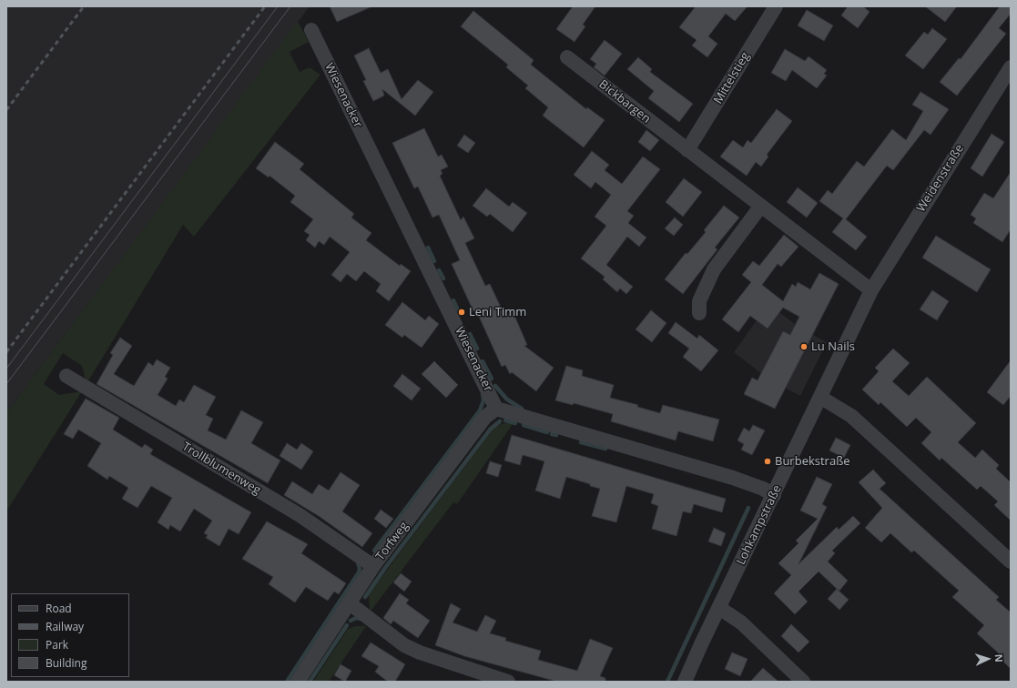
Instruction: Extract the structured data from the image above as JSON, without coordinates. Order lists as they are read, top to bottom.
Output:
{
  "streets": {
    "street": [
      "Mittelstieg",
      "Wiesenacker",
      "Bickbargen",
      "Weidenstraße",
      "Trollblumenweg",
      "Lohkampstraße",
      "Torfweg"
    ]
  },
  "crossings": [
    ["Mittelstieg", "Bickbargen"],
    ["Wiesenacker", "Torfweg"],
    ["Weidenstraße", "Lohkampstraße"],
    ["Trollblumenweg", "Torfweg"]
  ],
  "places": ["Leni Timm", "Lu Nails", "Burbekstraße"],
  "legend": [
    "Road",
    "Railway",
    "Park",
    "Building"
  ],
  "north": "right"
}
